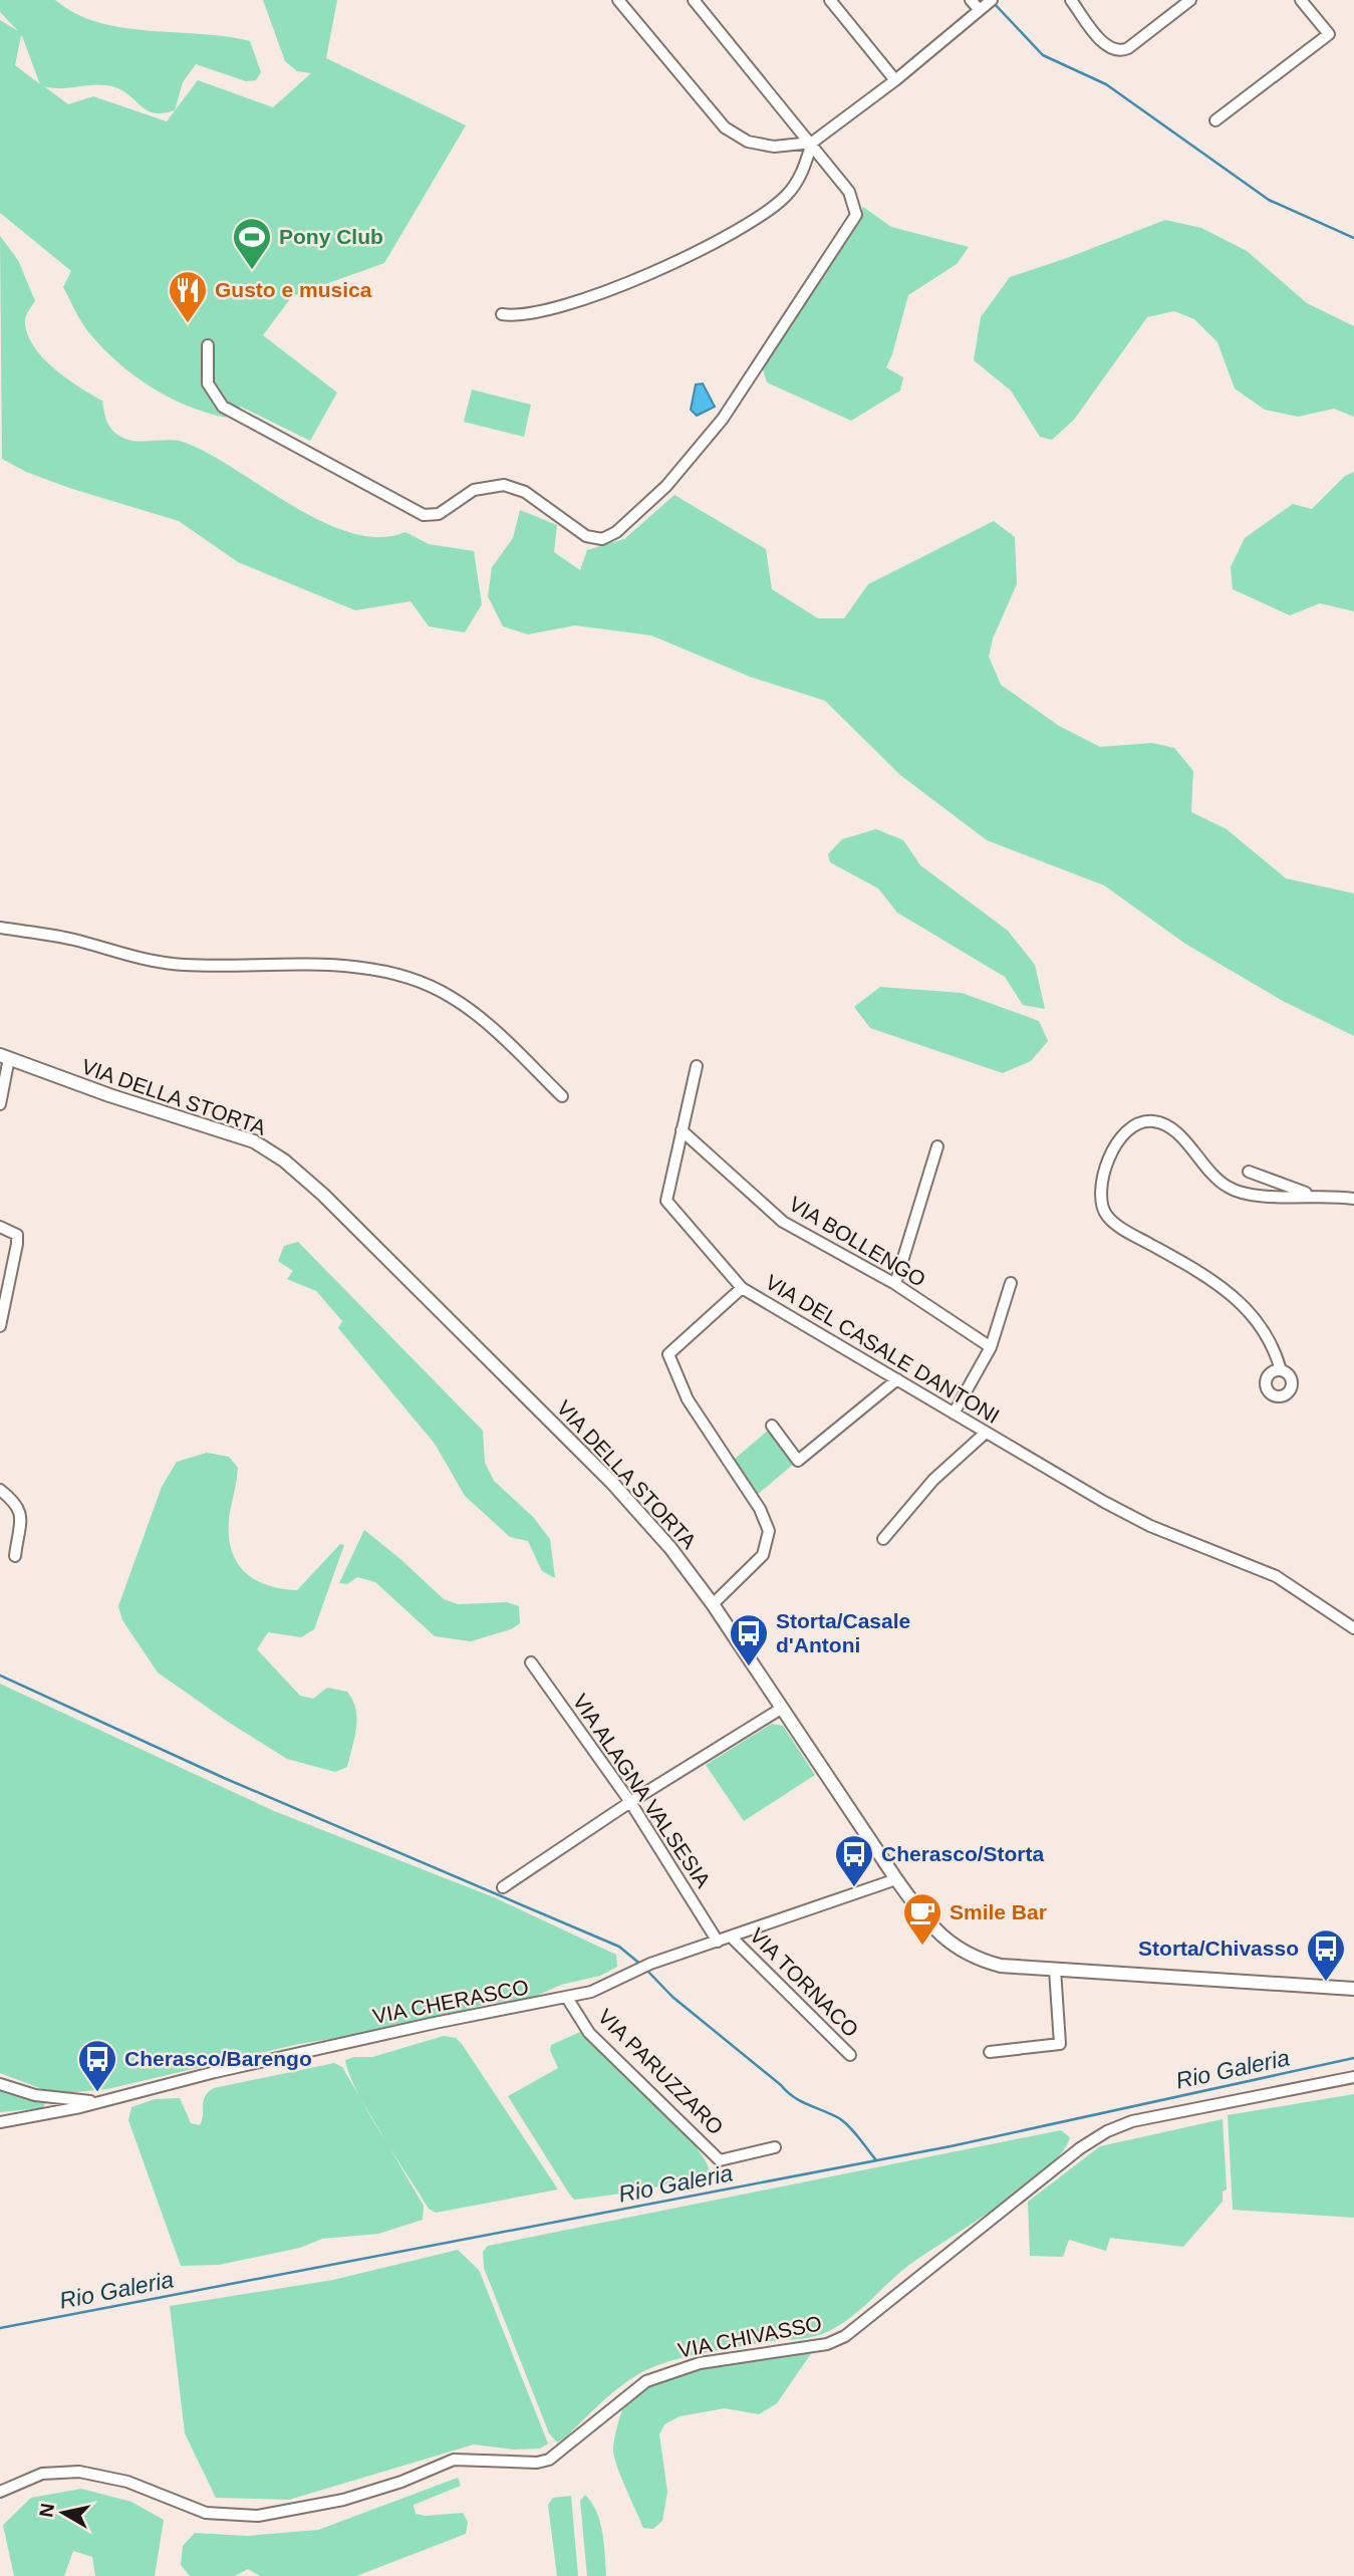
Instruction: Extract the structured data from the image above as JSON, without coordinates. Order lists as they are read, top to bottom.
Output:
{
  "streets": {
    "main road": ["VIA DELLA STORTA"],
    "street": [
      "VIA BOLLENGO",
      "VIA DEL CASALE DANTONI",
      "VIA ALAGNA VALSESIA",
      "VIA TORNACO",
      "VIA CHERASCO",
      "VIA PARUZZARO",
      "VIA CHIVASSO"
    ]
  },
  "crossings": [
    ["VIA DELLA STORTA", "VIA DEL CASALE DANTONI"],
    ["VIA DELLA STORTA", "VIA CHERASCO"],
    ["VIA ALAGNA VALSESIA", "VIA CHERASCO"],
    ["VIA TORNACO", "VIA CHERASCO"],
    ["VIA CHERASCO", "VIA PARUZZARO"]
  ],
  "water": ["Rio Galeria"],
  "places": {
    "sports": ["Pony Club"],
    "restaurant": ["Gusto e musica"],
    "bus stop": [
      "Storta/Casale d'Antoni",
      "Cherasco/Storta",
      "Storta/Chivasso",
      "Cherasco/Barengo"
    ],
    "cafe": ["Smile Bar"]
  },
  "north": "left"
}
